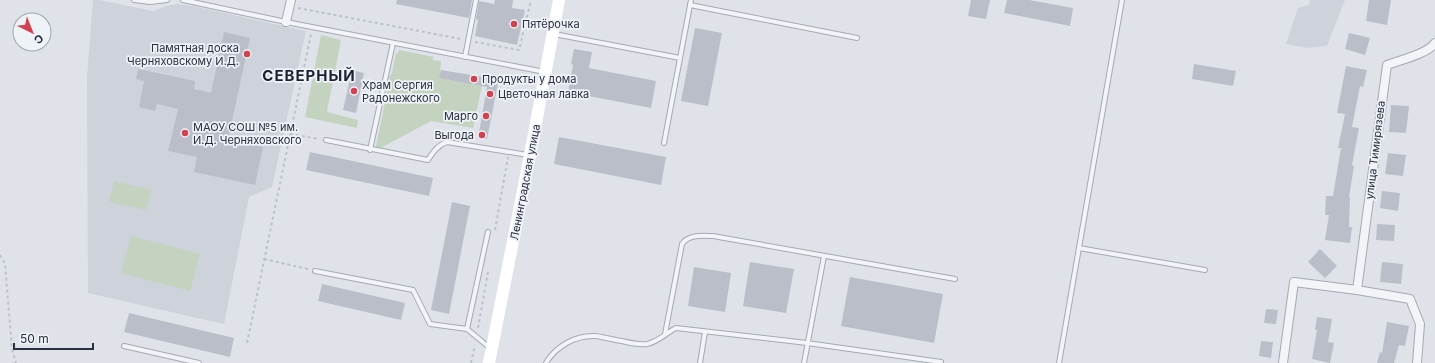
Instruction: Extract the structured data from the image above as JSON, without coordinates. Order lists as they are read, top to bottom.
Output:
{
  "streets": {
    "street": ["улица Тимирязева", "Ленинградская улица"]
  },
  "districts": ["СЕВЕРНЫЙ"],
  "places": [
    "Пятёрочка",
    "Памятная доска Черняховскому И.Д.",
    "Продукты у дома",
    "Храм Сергия Радонежского",
    "Цветочная лавка",
    "Марго",
    "МАОУ СОШ №5 им. И.Д. Черняховского",
    "Выгода"
  ],
  "scale_bar": "50 m",
  "north": "bottom right"
}
